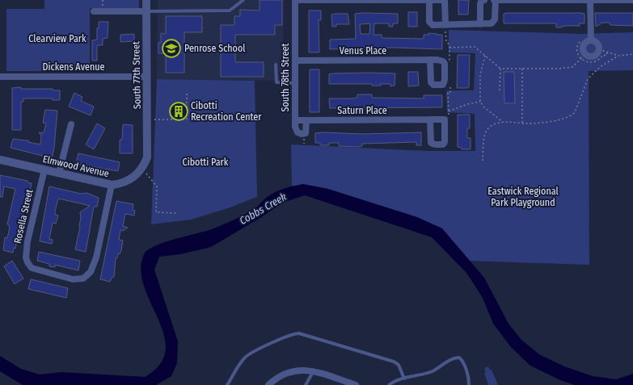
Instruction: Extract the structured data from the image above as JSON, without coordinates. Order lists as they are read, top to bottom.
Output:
{
  "streets": {
    "street": [
      "Venus Place",
      "Dickens Avenue",
      "South 77th Street",
      "South 78th Street",
      "Saturn Place",
      "Elmwood Avenue",
      "Rosella Street"
    ]
  },
  "crossings": [
    ["Venus Place", "South 78th Street"],
    ["Dickens Avenue", "South 77th Street"],
    ["South 77th Street", "Elmwood Avenue"],
    ["South 78th Street", "Saturn Place"],
    ["Elmwood Avenue", "Rosella Street"]
  ],
  "water": ["Cobbs Creek"],
  "parks": ["Clearview Park", "Cibotti Park", "Eastwick Regional Park Playground"],
  "places": {
    "school or university": ["Penrose School"],
    "building": ["Cibotti Recreation Center"]
  }
}
